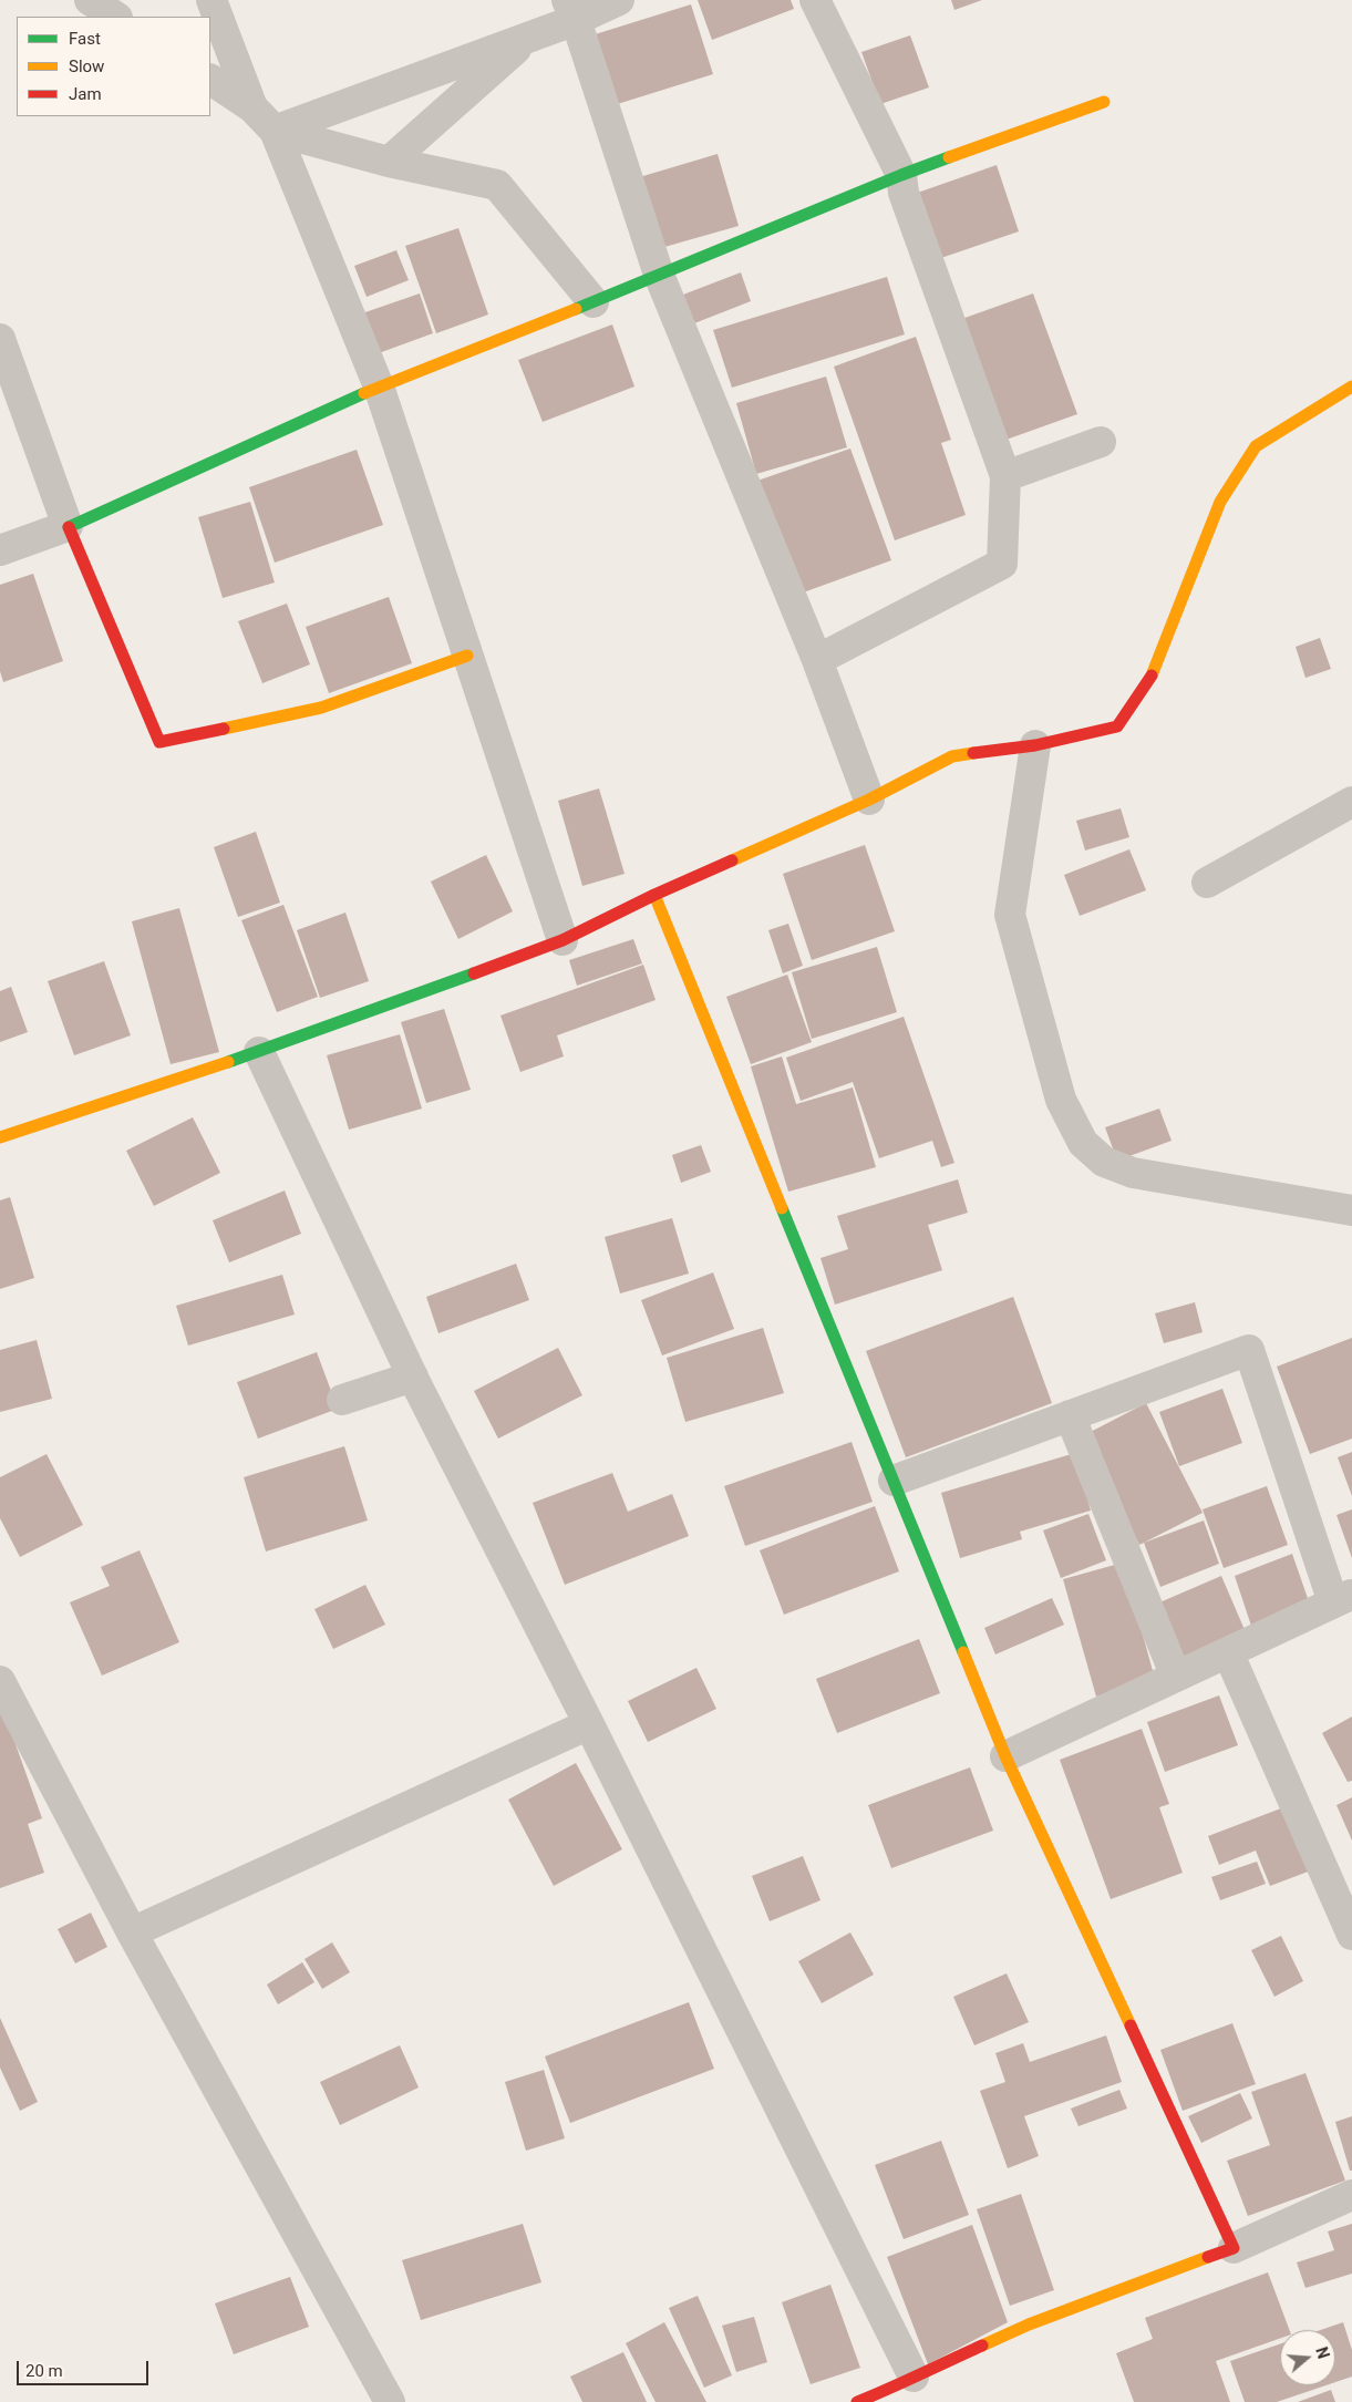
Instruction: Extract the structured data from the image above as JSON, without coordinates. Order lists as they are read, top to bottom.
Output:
{
  "legend": ["Fast", "Slow", "Jam"],
  "scale_bar": "20 m",
  "north": "right"
}
